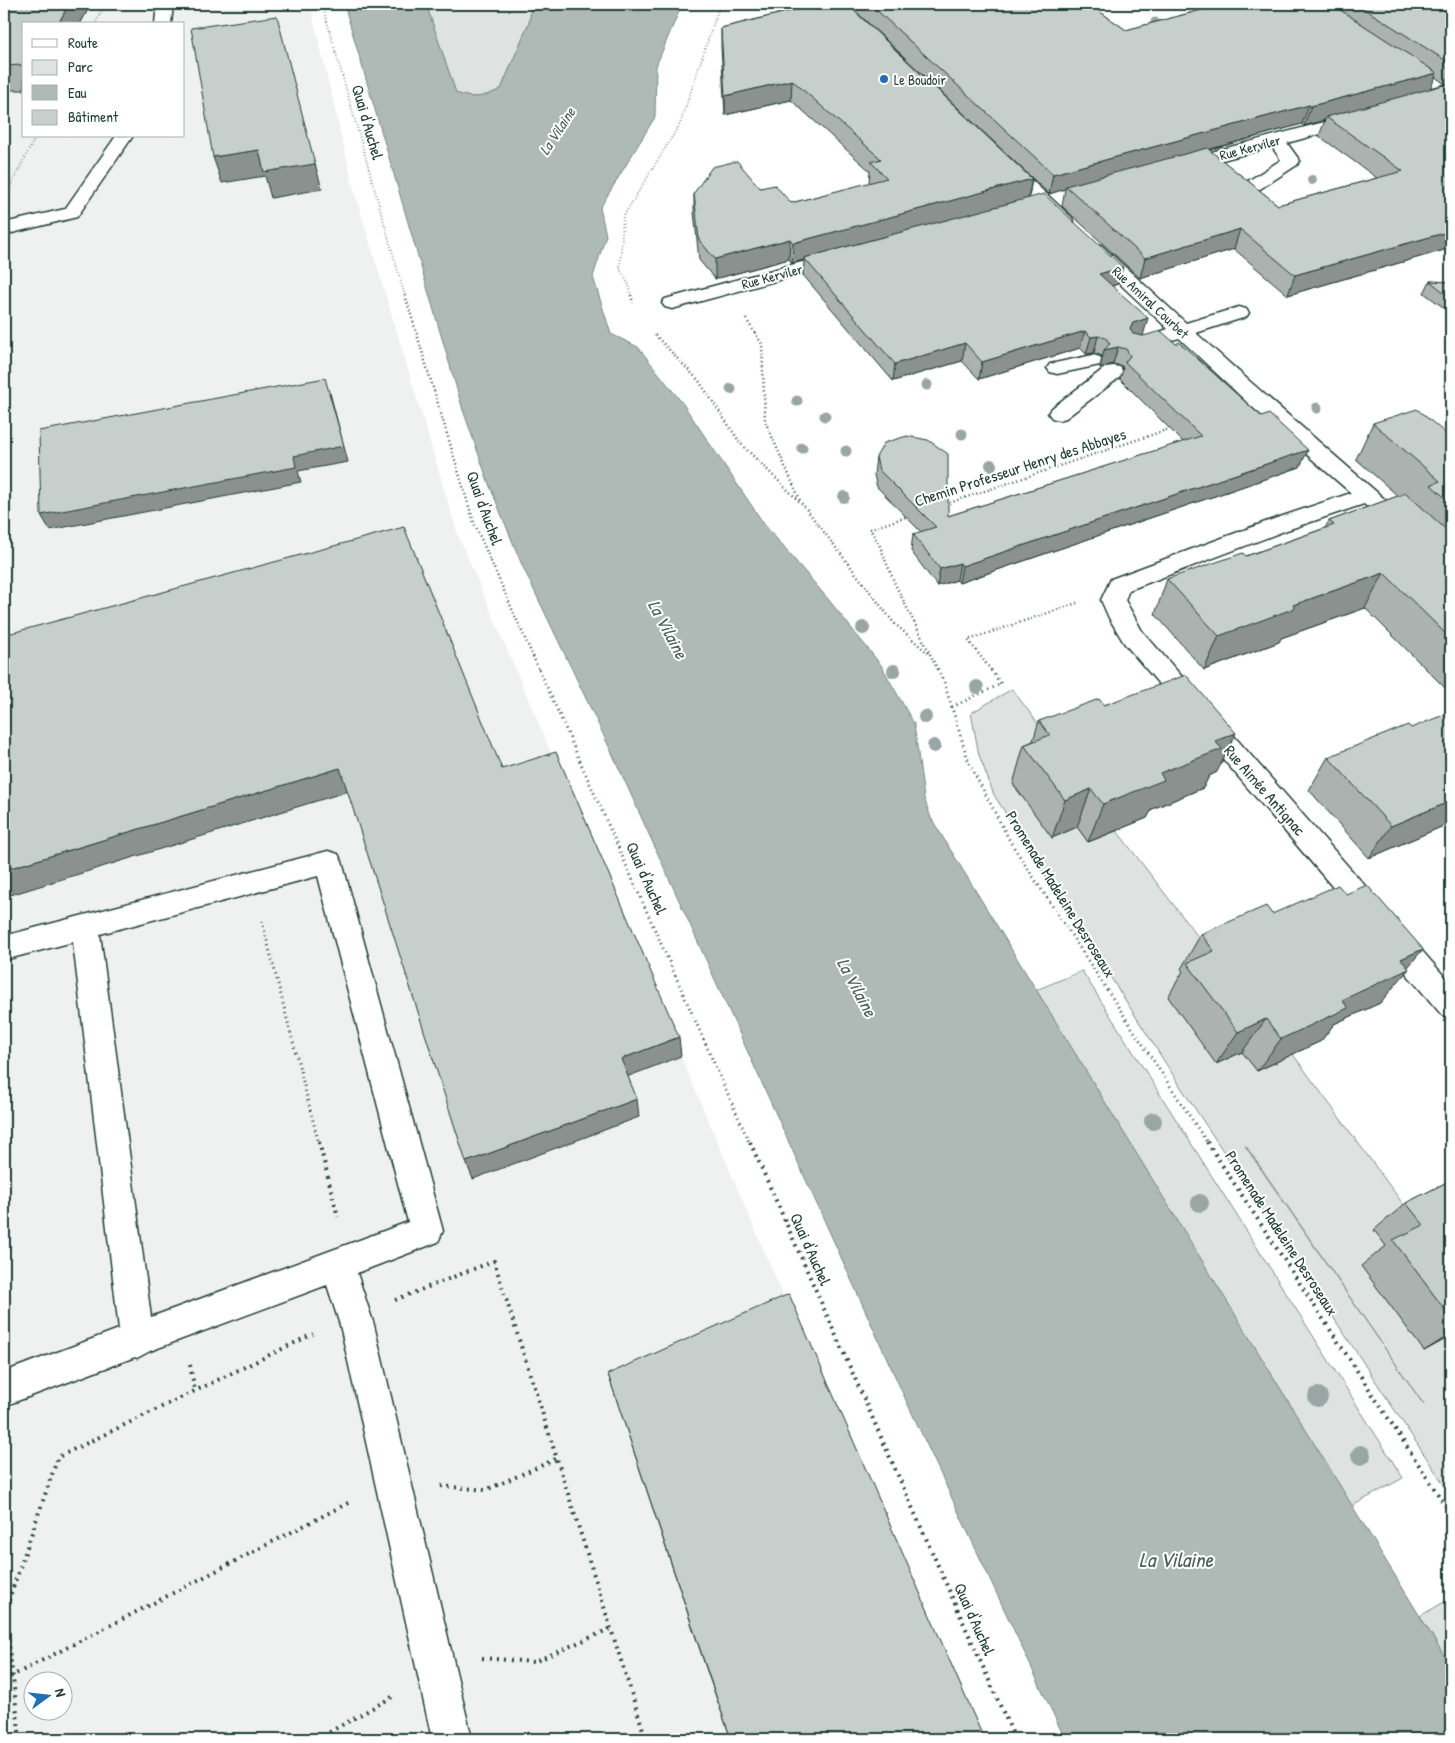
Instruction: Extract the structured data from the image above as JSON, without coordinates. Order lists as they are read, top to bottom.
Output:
{
  "streets": {
    "street": ["Rue Kerviler", "Rue Amiral Courbet", "Rue Aimée Antignac"],
    "path": ["Quai d'Auchel", "Chemin Professeur Henry des Abbayes", "Promenade Madeleine Desroseaux"]
  },
  "crossings": [
    ["Chemin Professeur Henry des Abbayes", "Promenade Madeleine Desroseaux"]
  ],
  "water": ["La Vilaine"],
  "places": ["Le Boudoir"],
  "legend": [
    "Route",
    "Parc",
    "Eau",
    "Bâtiment"
  ],
  "north": "right"
}
